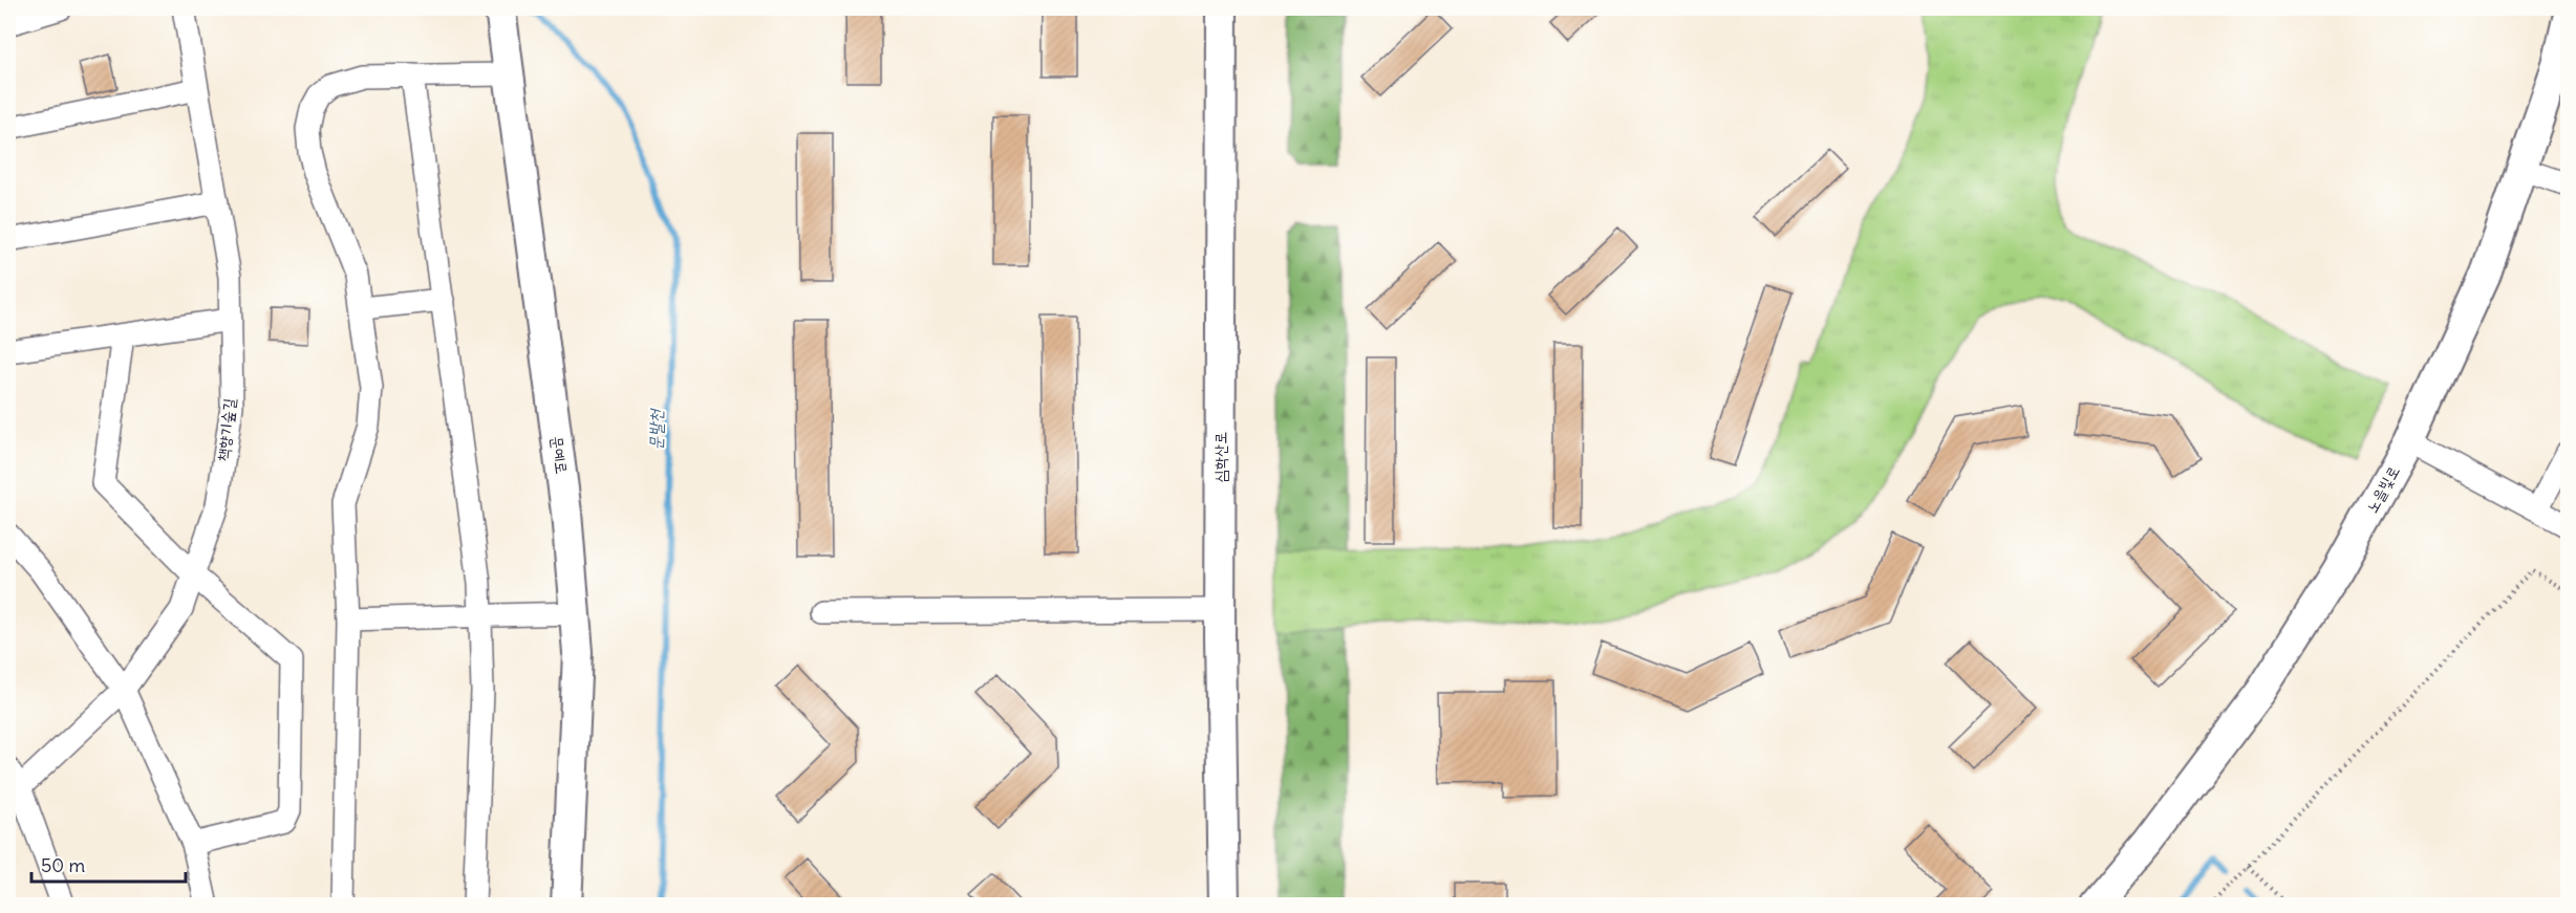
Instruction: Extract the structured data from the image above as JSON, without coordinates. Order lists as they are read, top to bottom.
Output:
{
  "streets": {
    "street": [
      "책향기숲길",
      "문예로",
      "심학산로",
      "노을빛로"
    ]
  },
  "water": ["문발천"],
  "scale_bar": "50 m"
}
